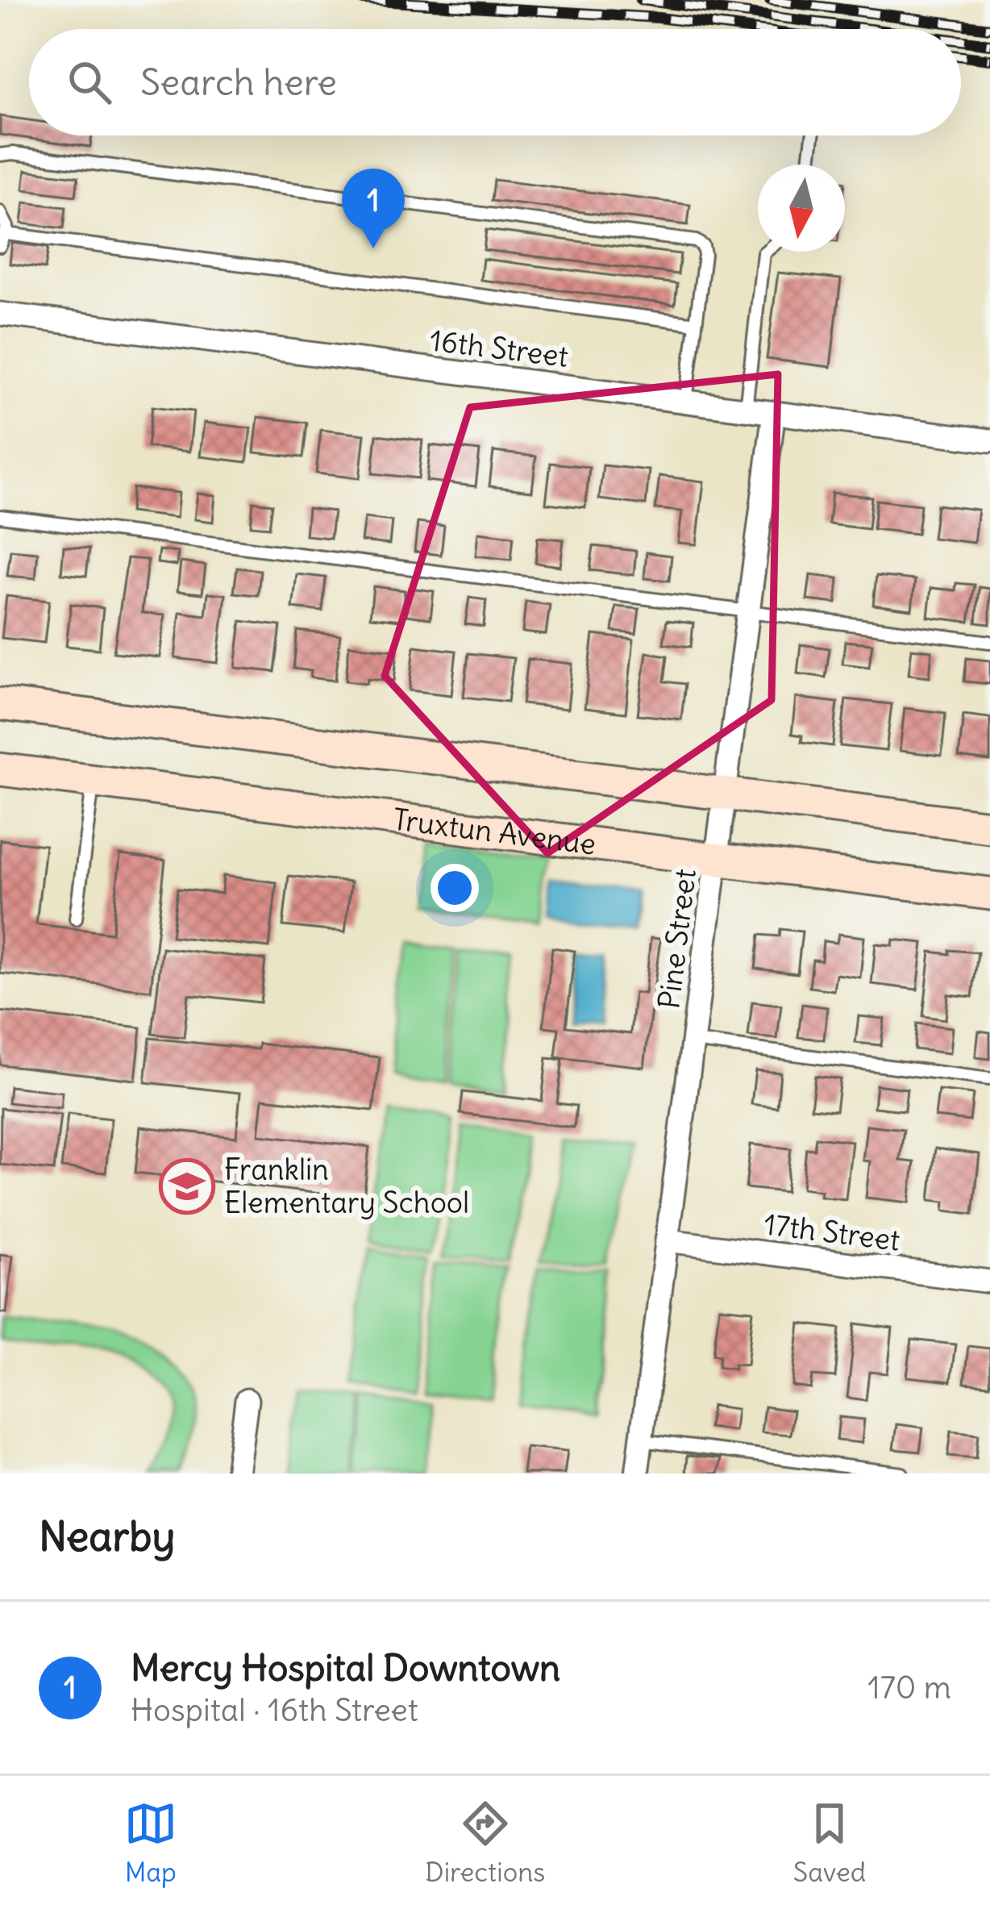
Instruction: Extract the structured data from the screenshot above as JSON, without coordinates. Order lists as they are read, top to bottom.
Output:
{
  "streets": {
    "main road": ["Truxtun Avenue"],
    "street": ["16th Street", "Pine Street", "17th Street"]
  },
  "crossings": [
    ["16th Street", "Pine Street"],
    ["Truxtun Avenue", "Pine Street"],
    ["Pine Street", "17th Street"]
  ],
  "places": {
    "school or university": ["Franklin Elementary School"]
  },
  "north": "bottom",
  "page": {
    "search": "Search here",
    "pins": "1",
    "heading": "Nearby",
    "list": [
      {
        "mark": "1",
        "name": "Mercy Hospital Downtown",
        "note": "Hospital · 16th Street",
        "value": "170 m"
      }
    ],
    "nav": ["Map", "Directions", "Saved"]
  }
}
